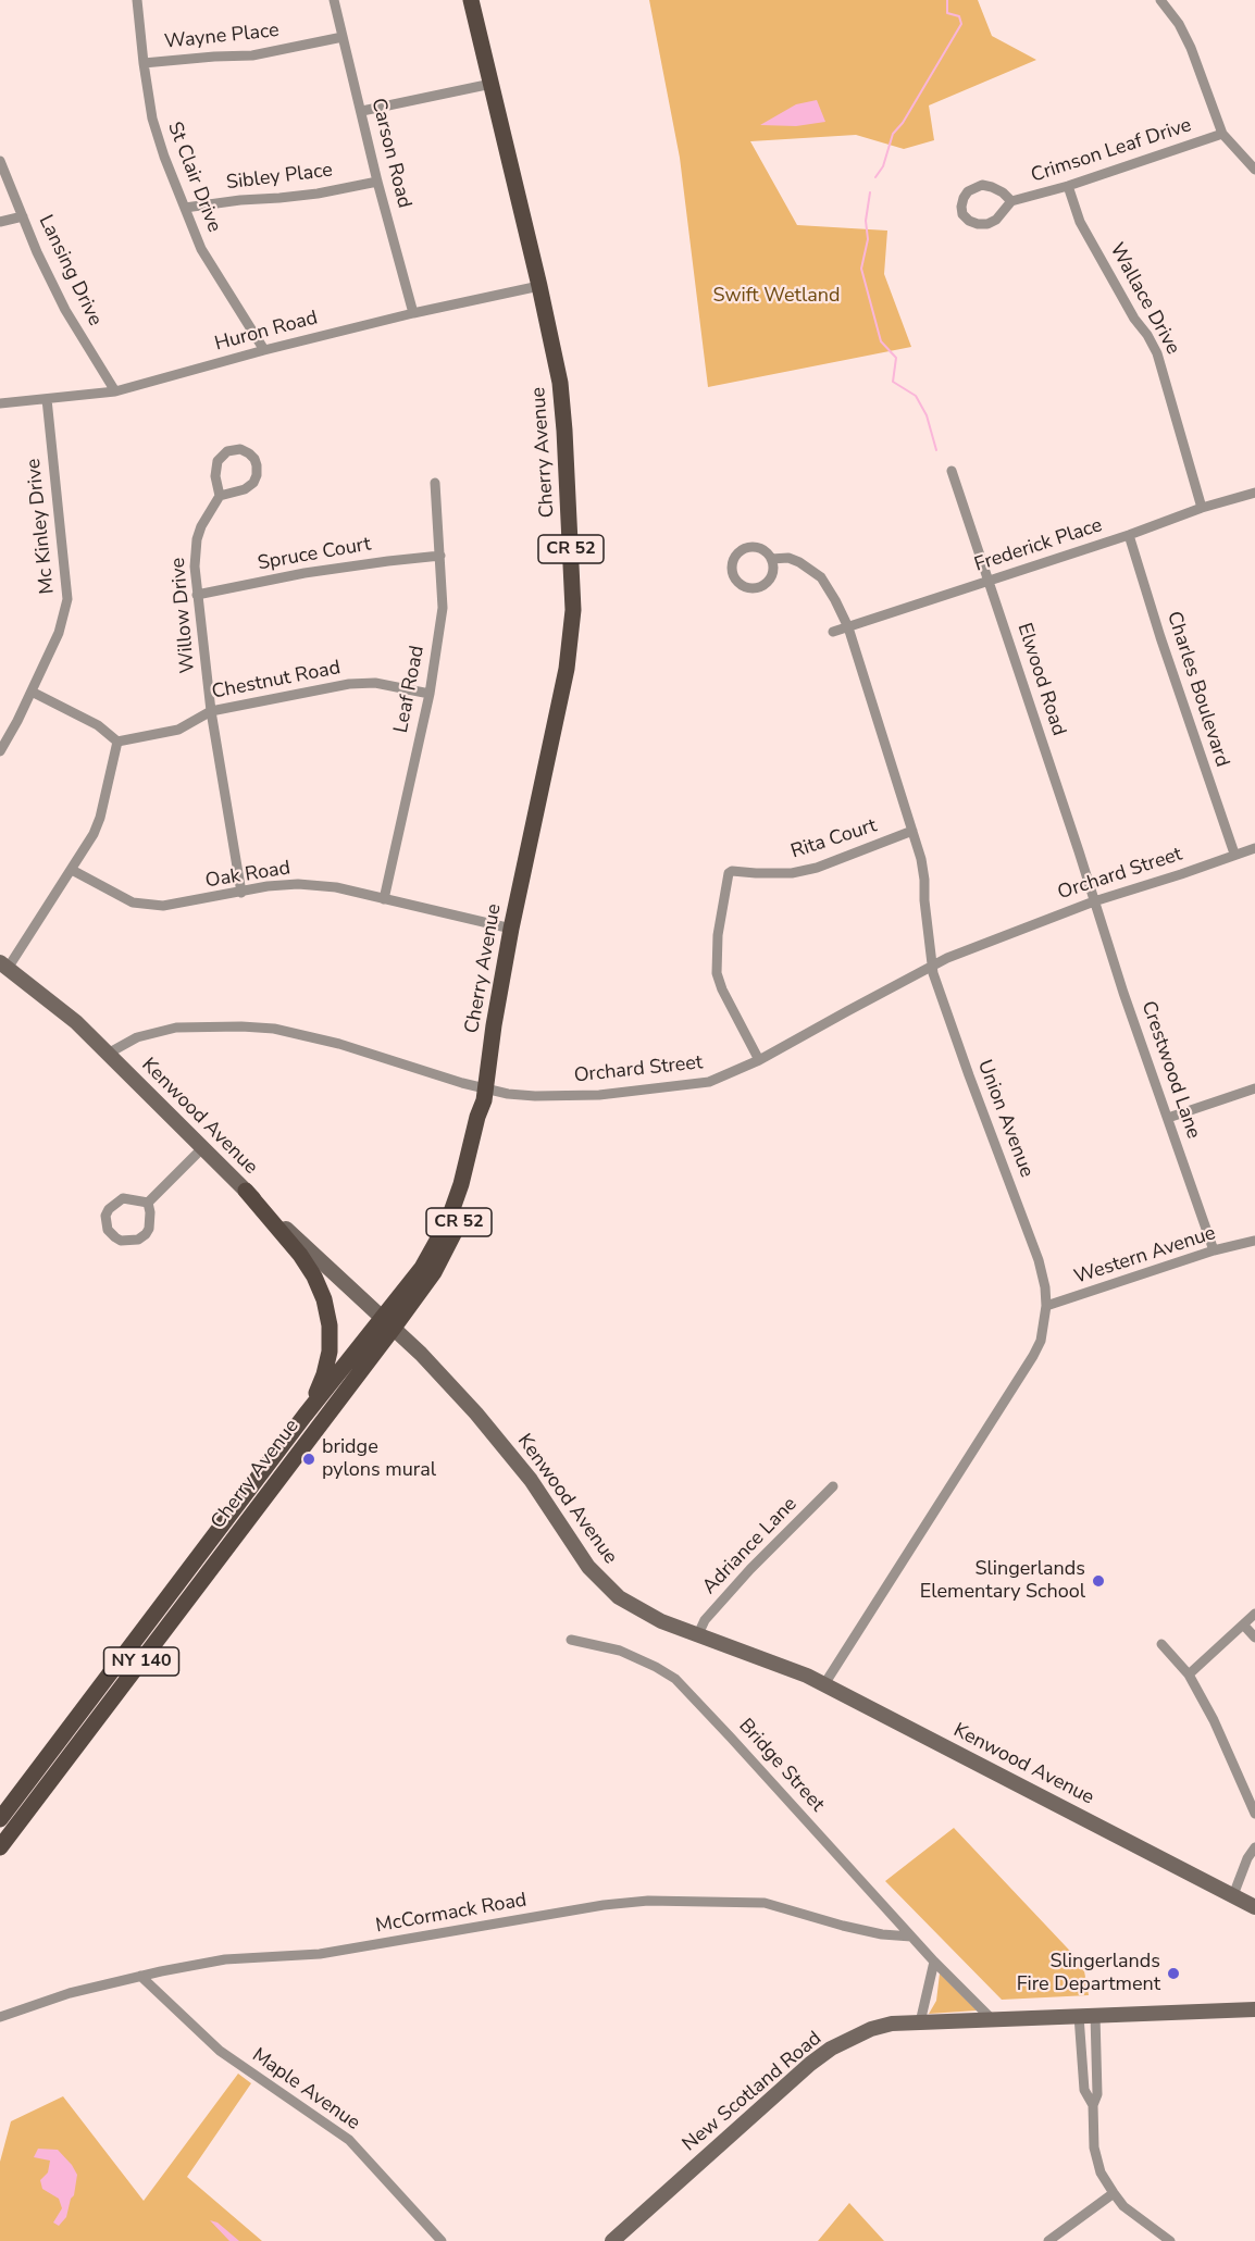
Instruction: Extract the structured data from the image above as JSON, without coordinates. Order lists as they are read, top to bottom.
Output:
{
  "streets": {
    "main road": [
      "Cherry Avenue",
      "CR 52",
      "Kenwood Avenue",
      "NY 140",
      "New Scotland Road"
    ],
    "street": [
      "Wayne Place",
      "Crimson Leaf Drive",
      "Carson Road",
      "St Clair Drive",
      "Sibley Place",
      "Lansing Drive",
      "Wallace Drive",
      "Huron Road",
      "Mc Kinley Drive",
      "Frederick Place",
      "Spruce Court",
      "Willow Drive",
      "Elwood Road",
      "Chestnut Road",
      "Leaf Road",
      "Charles Boulevard",
      "Rita Court",
      "Orchard Street",
      "Oak Road",
      "Crestwood Lane",
      "Union Avenue",
      "Western Avenue",
      "Adriance Lane",
      "Bridge Street",
      "McCormack Road",
      "Maple Avenue"
    ]
  },
  "crossings": [
    ["Wayne Place", "Carson Road"],
    ["Wayne Place", "St Clair Drive"],
    ["Crimson Leaf Drive", "Wallace Drive"],
    ["Carson Road", "Sibley Place"],
    ["Carson Road", "Huron Road"],
    ["St Clair Drive", "Sibley Place"],
    ["St Clair Drive", "Huron Road"],
    ["Lansing Drive", "Huron Road"],
    ["Wallace Drive", "Frederick Place"],
    ["Huron Road", "Cherry Avenue"],
    ["Huron Road", "Mc Kinley Drive"],
    ["Cherry Avenue", "Orchard Street"],
    ["Cherry Avenue", "Oak Road"],
    ["Cherry Avenue", "Kenwood Avenue"],
    ["Cherry Avenue", "NY 140"],
    ["Frederick Place", "Elwood Road"],
    ["Frederick Place", "Charles Boulevard"],
    ["Frederick Place", "Union Avenue"],
    ["Spruce Court", "Willow Drive"],
    ["Spruce Court", "Leaf Road"],
    ["Willow Drive", "Chestnut Road"],
    ["Willow Drive", "Oak Road"],
    ["Elwood Road", "Orchard Street"],
    ["Elwood Road", "Crestwood Lane"],
    ["Chestnut Road", "Leaf Road"],
    ["Leaf Road", "Oak Road"],
    ["Charles Boulevard", "Orchard Street"],
    ["Rita Court", "Orchard Street"],
    ["Rita Court", "Union Avenue"],
    ["Orchard Street", "Crestwood Lane"],
    ["Orchard Street", "Kenwood Avenue"],
    ["Orchard Street", "Union Avenue"],
    ["Crestwood Lane", "Western Avenue"],
    ["Kenwood Avenue", "Union Avenue"],
    ["Kenwood Avenue", "Adriance Lane"],
    ["Kenwood Avenue", "NY 140"],
    ["Union Avenue", "Western Avenue"],
    ["Bridge Street", "McCormack Road"],
    ["Bridge Street", "New Scotland Road"],
    ["McCormack Road", "Maple Avenue"]
  ],
  "parks": ["Swift Wetland"],
  "places": ["bridge pylons mural", "Slingerlands Elementary School", "Slingerlands Fire Department"]
}
